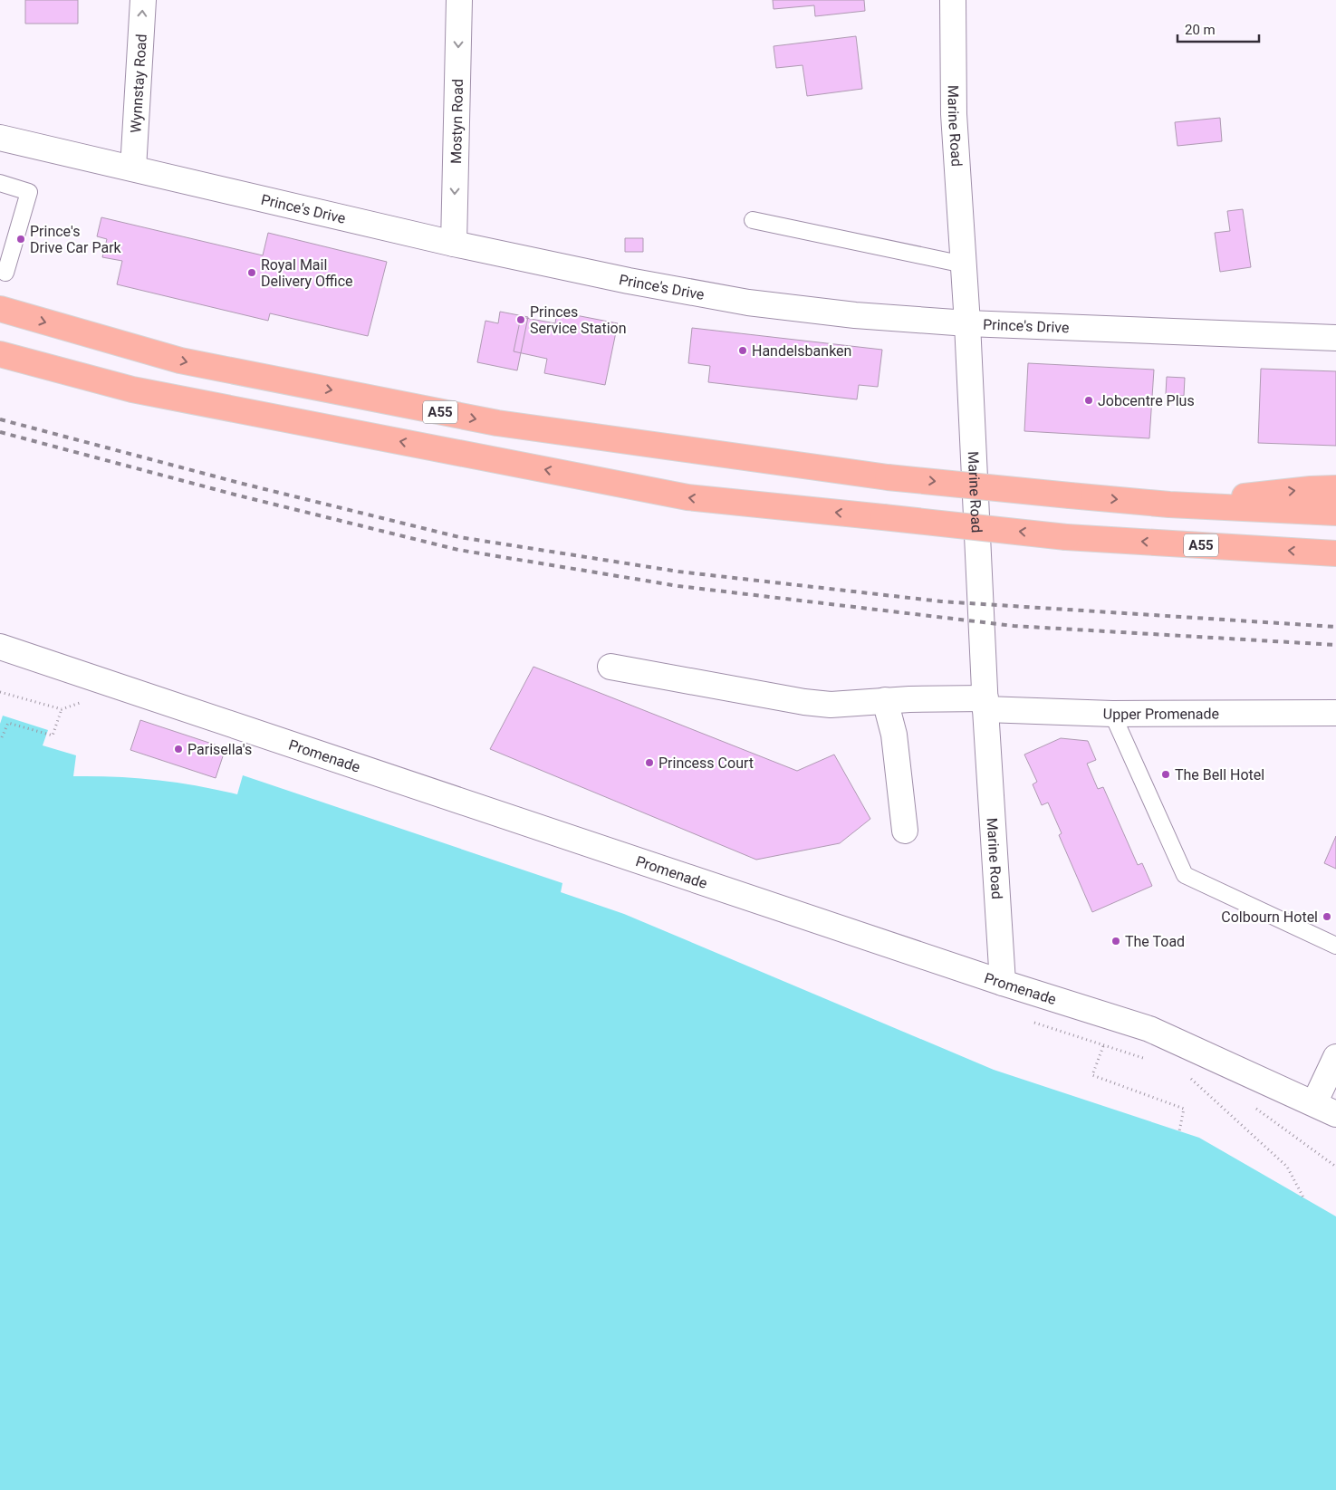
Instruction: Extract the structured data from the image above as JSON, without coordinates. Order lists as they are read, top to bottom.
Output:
{
  "streets": {
    "highway": ["A55"],
    "street": [
      "Wynnstay Road",
      "Mostyn Road",
      "Marine Road",
      "Prince's Drive",
      "Upper Promenade",
      "Promenade"
    ]
  },
  "crossings": [
    ["Wynnstay Road", "Prince's Drive"],
    ["Mostyn Road", "Prince's Drive"],
    ["Marine Road", "Prince's Drive"],
    ["Marine Road", "Upper Promenade"],
    ["Marine Road", "Promenade"]
  ],
  "one_way": ["Wynnstay Road", "Mostyn Road"],
  "places": [
    "Prince's Drive Car Park",
    "Royal Mail Delivery Office",
    "Princes Service Station",
    "Handelsbanken",
    "Jobcentre Plus",
    "Parisella's",
    "Princess Court",
    "The Bell Hotel",
    "Colbourn Hotel",
    "The Toad"
  ],
  "scale_bar": "20 m"
}
